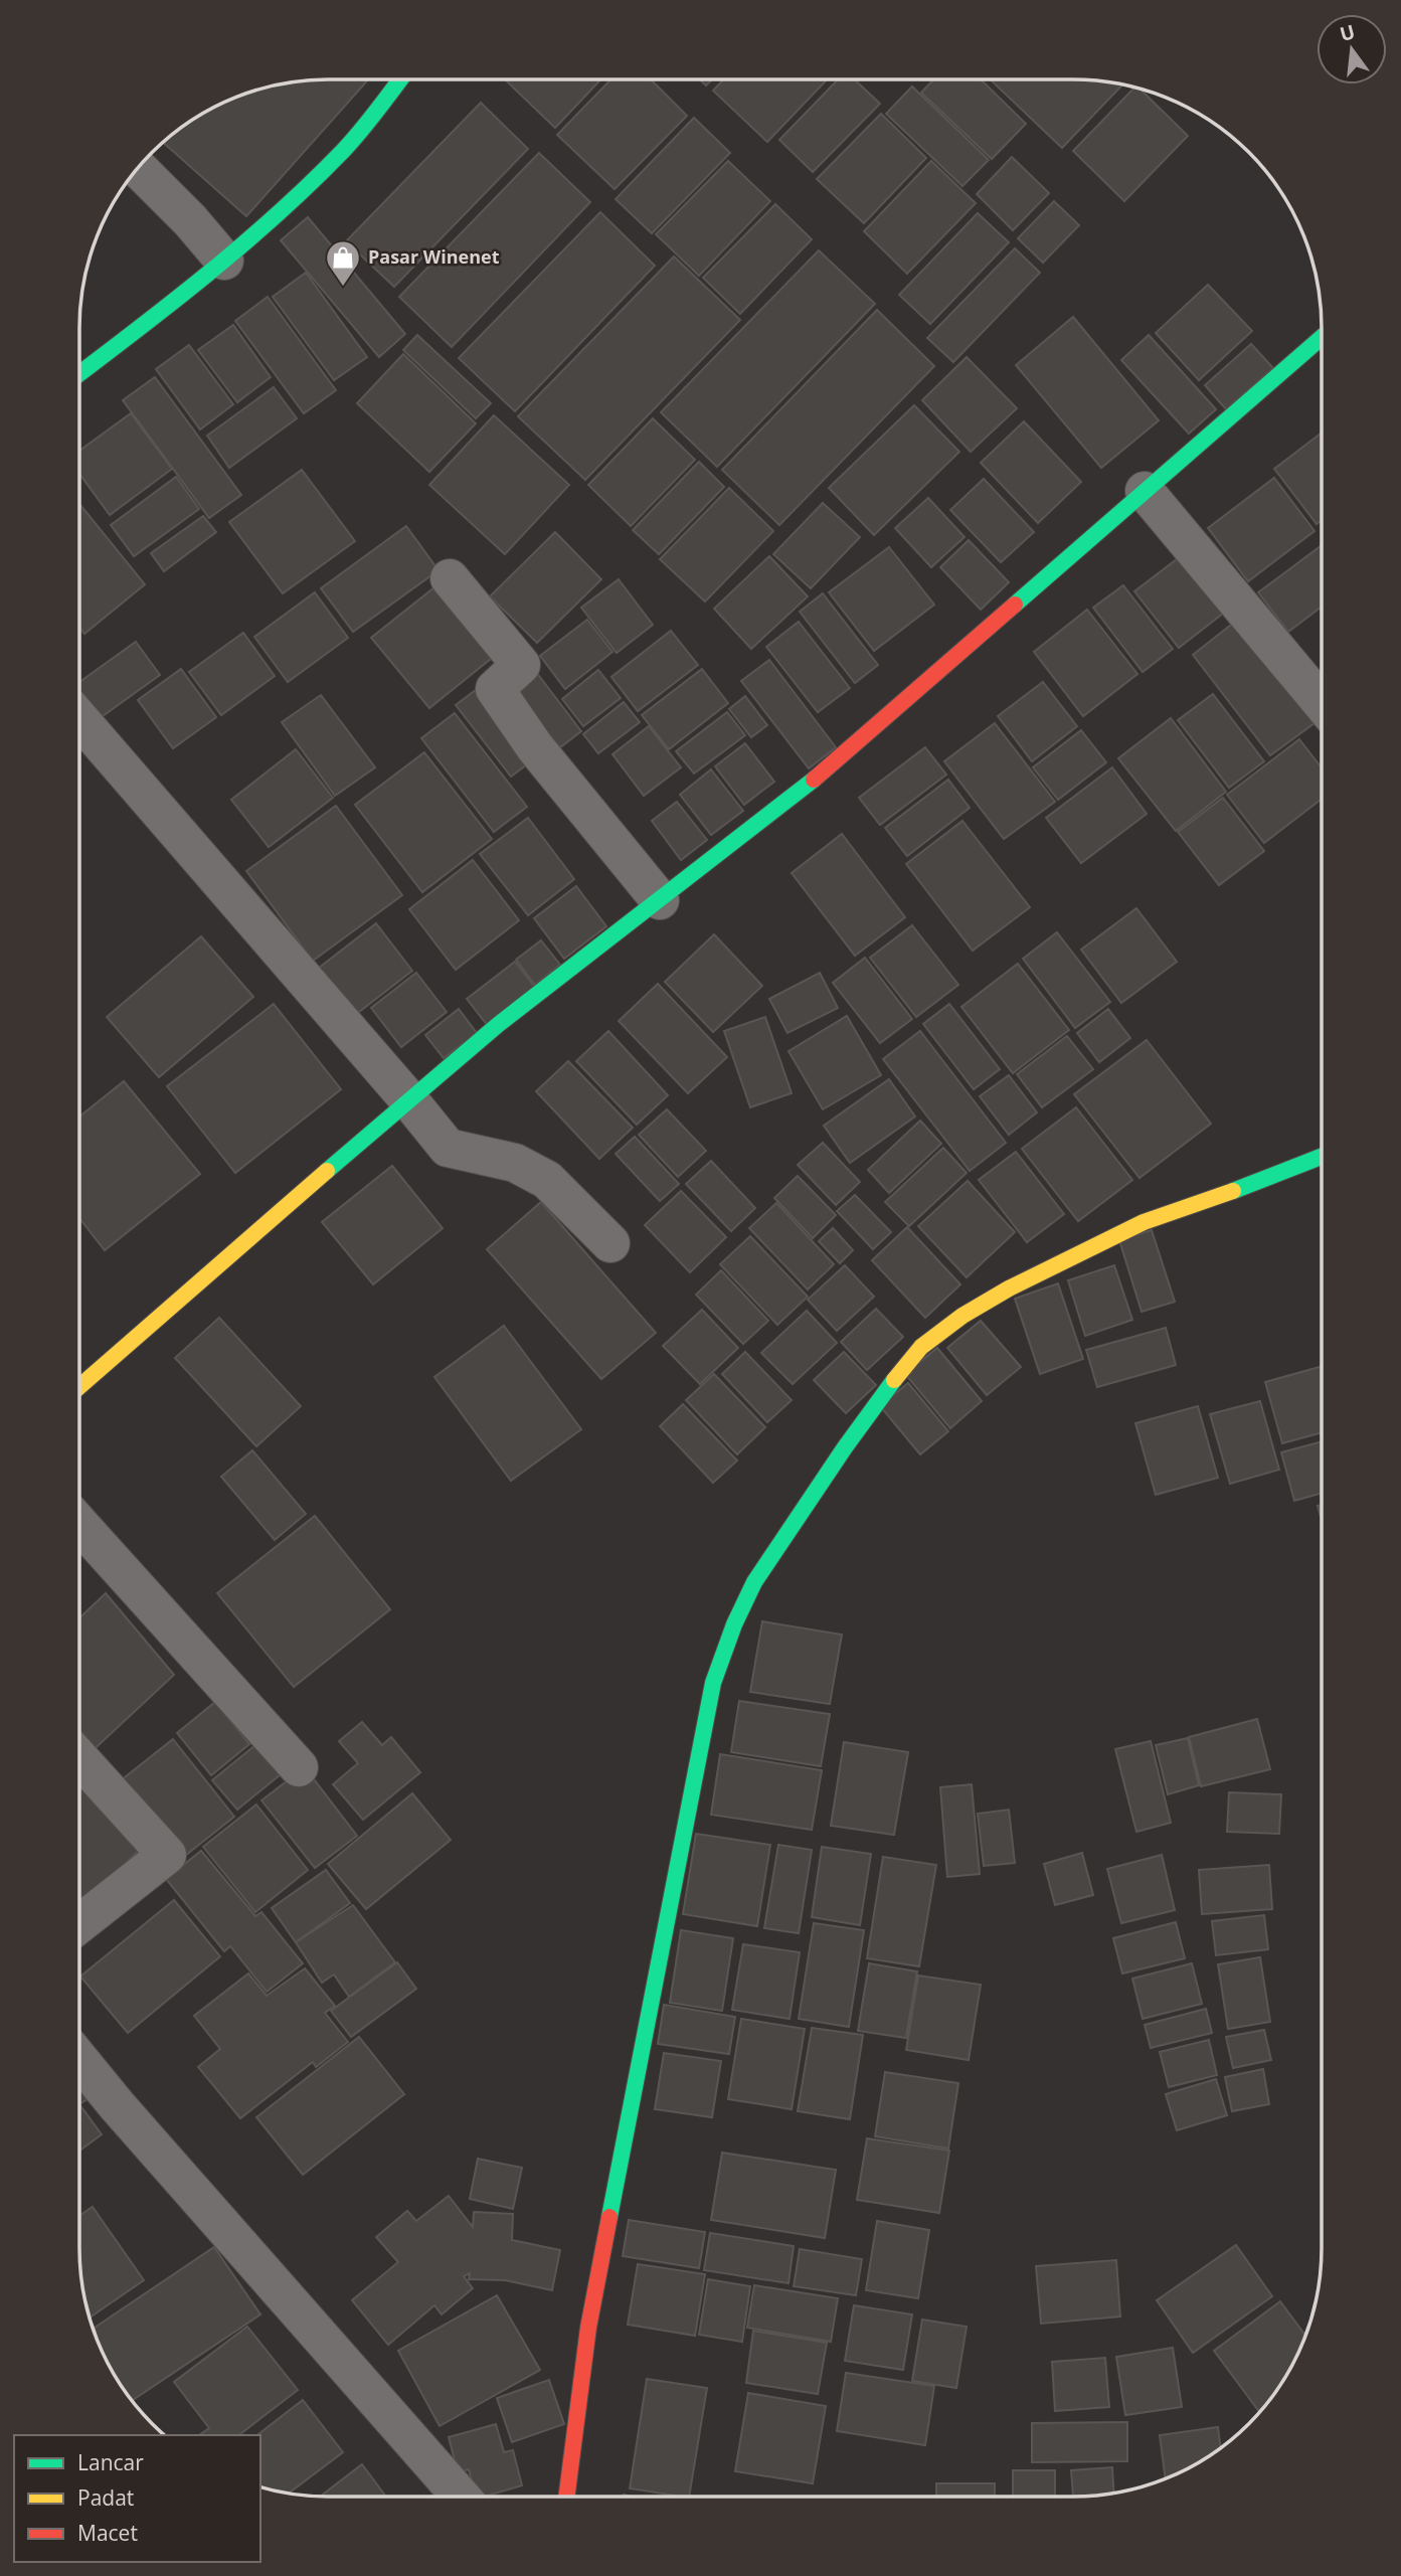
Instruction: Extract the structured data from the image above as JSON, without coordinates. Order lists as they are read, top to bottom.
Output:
{
  "places": {
    "shop": ["Pasar Winenet"]
  },
  "legend": ["Lancar", "Padat", "Macet"],
  "north": "top"
}
